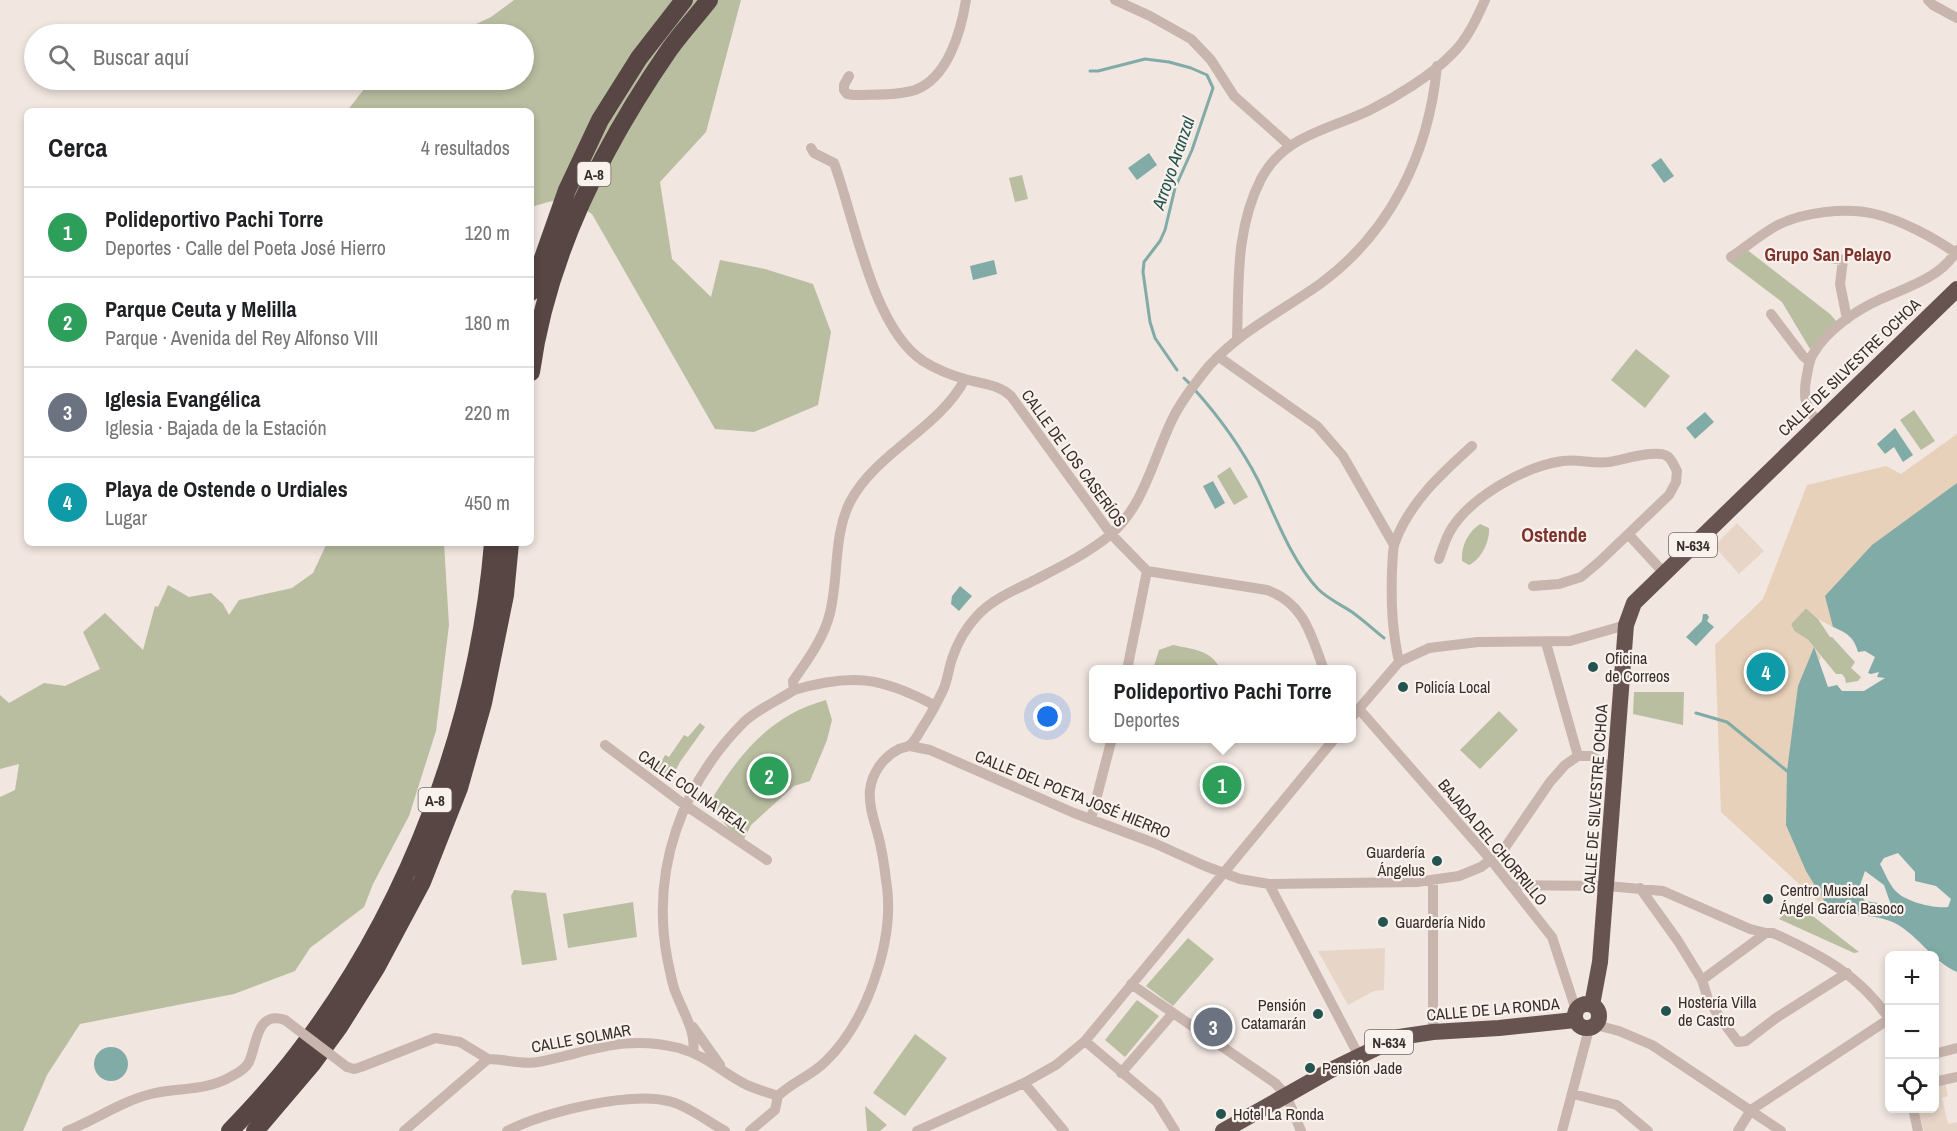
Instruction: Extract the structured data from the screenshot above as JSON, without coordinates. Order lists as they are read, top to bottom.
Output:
{
  "streets": {
    "highway": [
      "A-8",
      "CALLE DE SILVESTRE OCHOA",
      "N-634",
      "CALLE DE LA RONDA"
    ],
    "street": [
      "CALLE DE LOS CASERÍOS",
      "CALLE COLINA REAL",
      "CALLE DEL POETA JOSÉ HIERRO",
      "BAJADA DEL CHORRILLO",
      "CALLE SOLMAR"
    ]
  },
  "crossings": [
    ["CALLE DE SILVESTRE OCHOA", "BAJADA DEL CHORRILLO"],
    ["CALLE DE SILVESTRE OCHOA", "CALLE DE LA RONDA"],
    ["CALLE DEL POETA JOSÉ HIERRO", "BAJADA DEL CHORRILLO"],
    ["BAJADA DEL CHORRILLO", "CALLE DE LA RONDA"]
  ],
  "districts": ["Grupo San Pelayo", "Ostende"],
  "water": ["Arroyo Aranzal"],
  "places": [
    "Oficina de Correos",
    "Policía Local",
    "Guardería Ángelus",
    "Centro Musical Ángel García Basoco",
    "Guardería Nido",
    "Hostería Villa de Castro",
    "Pensión Catamarán",
    "Pensión Jade",
    "Hotel La Ronda"
  ],
  "page": {
    "search": "Buscar aquí",
    "heading": ["Cerca", "4 resultados"],
    "list": [
      {
        "mark": "1",
        "name": "Polideportivo Pachi Torre",
        "note": "Deportes · Calle del Poeta José Hierro",
        "value": "120 m"
      },
      {
        "mark": "2",
        "name": "Parque Ceuta y Melilla",
        "note": "Parque · Avenida del Rey Alfonso VIII",
        "value": "180 m"
      },
      {
        "mark": "3",
        "name": "Iglesia Evangélica",
        "note": "Iglesia · Bajada de la Estación",
        "value": "220 m"
      },
      {
        "mark": "4",
        "name": "Playa de Ostende o Urdiales",
        "note": "Lugar",
        "value": "450 m"
      }
    ],
    "pins": [
      "4",
      "2",
      "1",
      "3"
    ],
    "popup": ["Polideportivo Pachi Torre", "Deportes"],
    "map_buttons": ["+", "−"]
  }
}
